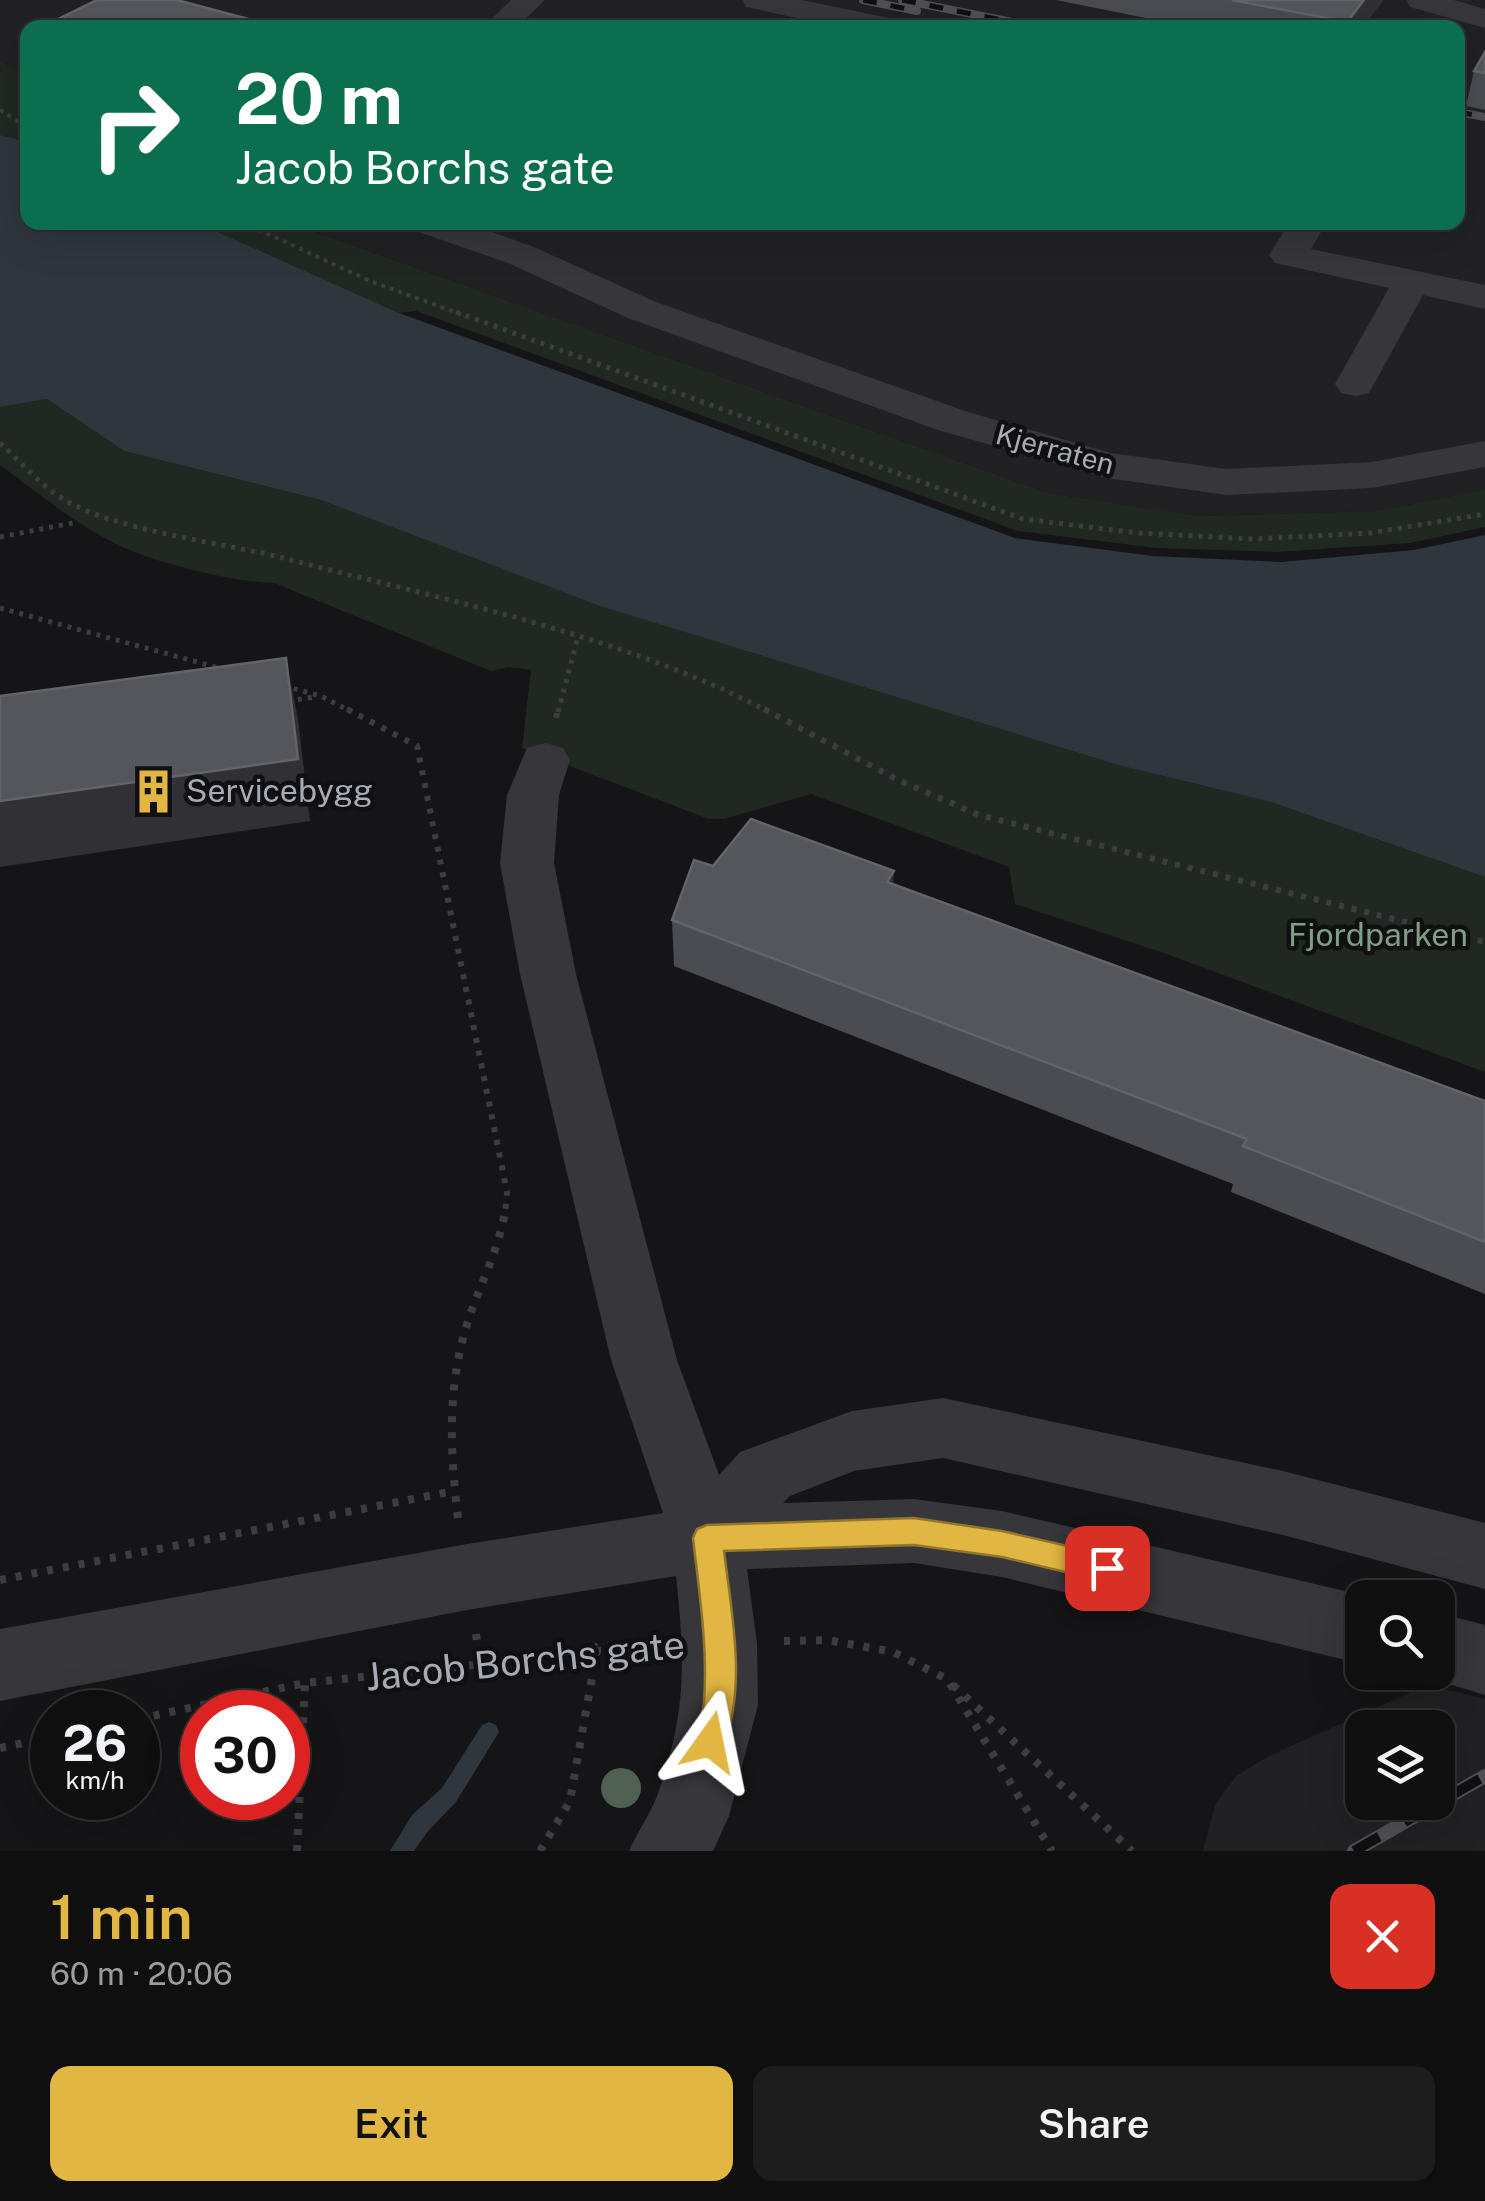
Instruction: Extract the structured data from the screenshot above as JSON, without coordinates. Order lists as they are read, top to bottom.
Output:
{
  "streets": {
    "street": ["Kjerraten"],
    "path": ["Jacob Borchs gate"]
  },
  "parks": ["Fjordparken"],
  "places": {
    "building": ["Servicebygg"]
  },
  "page": {
    "turn": ["20 m", "Jacob Borchs gate"],
    "speed": "26 km/h",
    "limit": "30",
    "heading": ["1 min", "60 m · 20:06"],
    "buttons": ["Exit", "Share"]
  }
}
